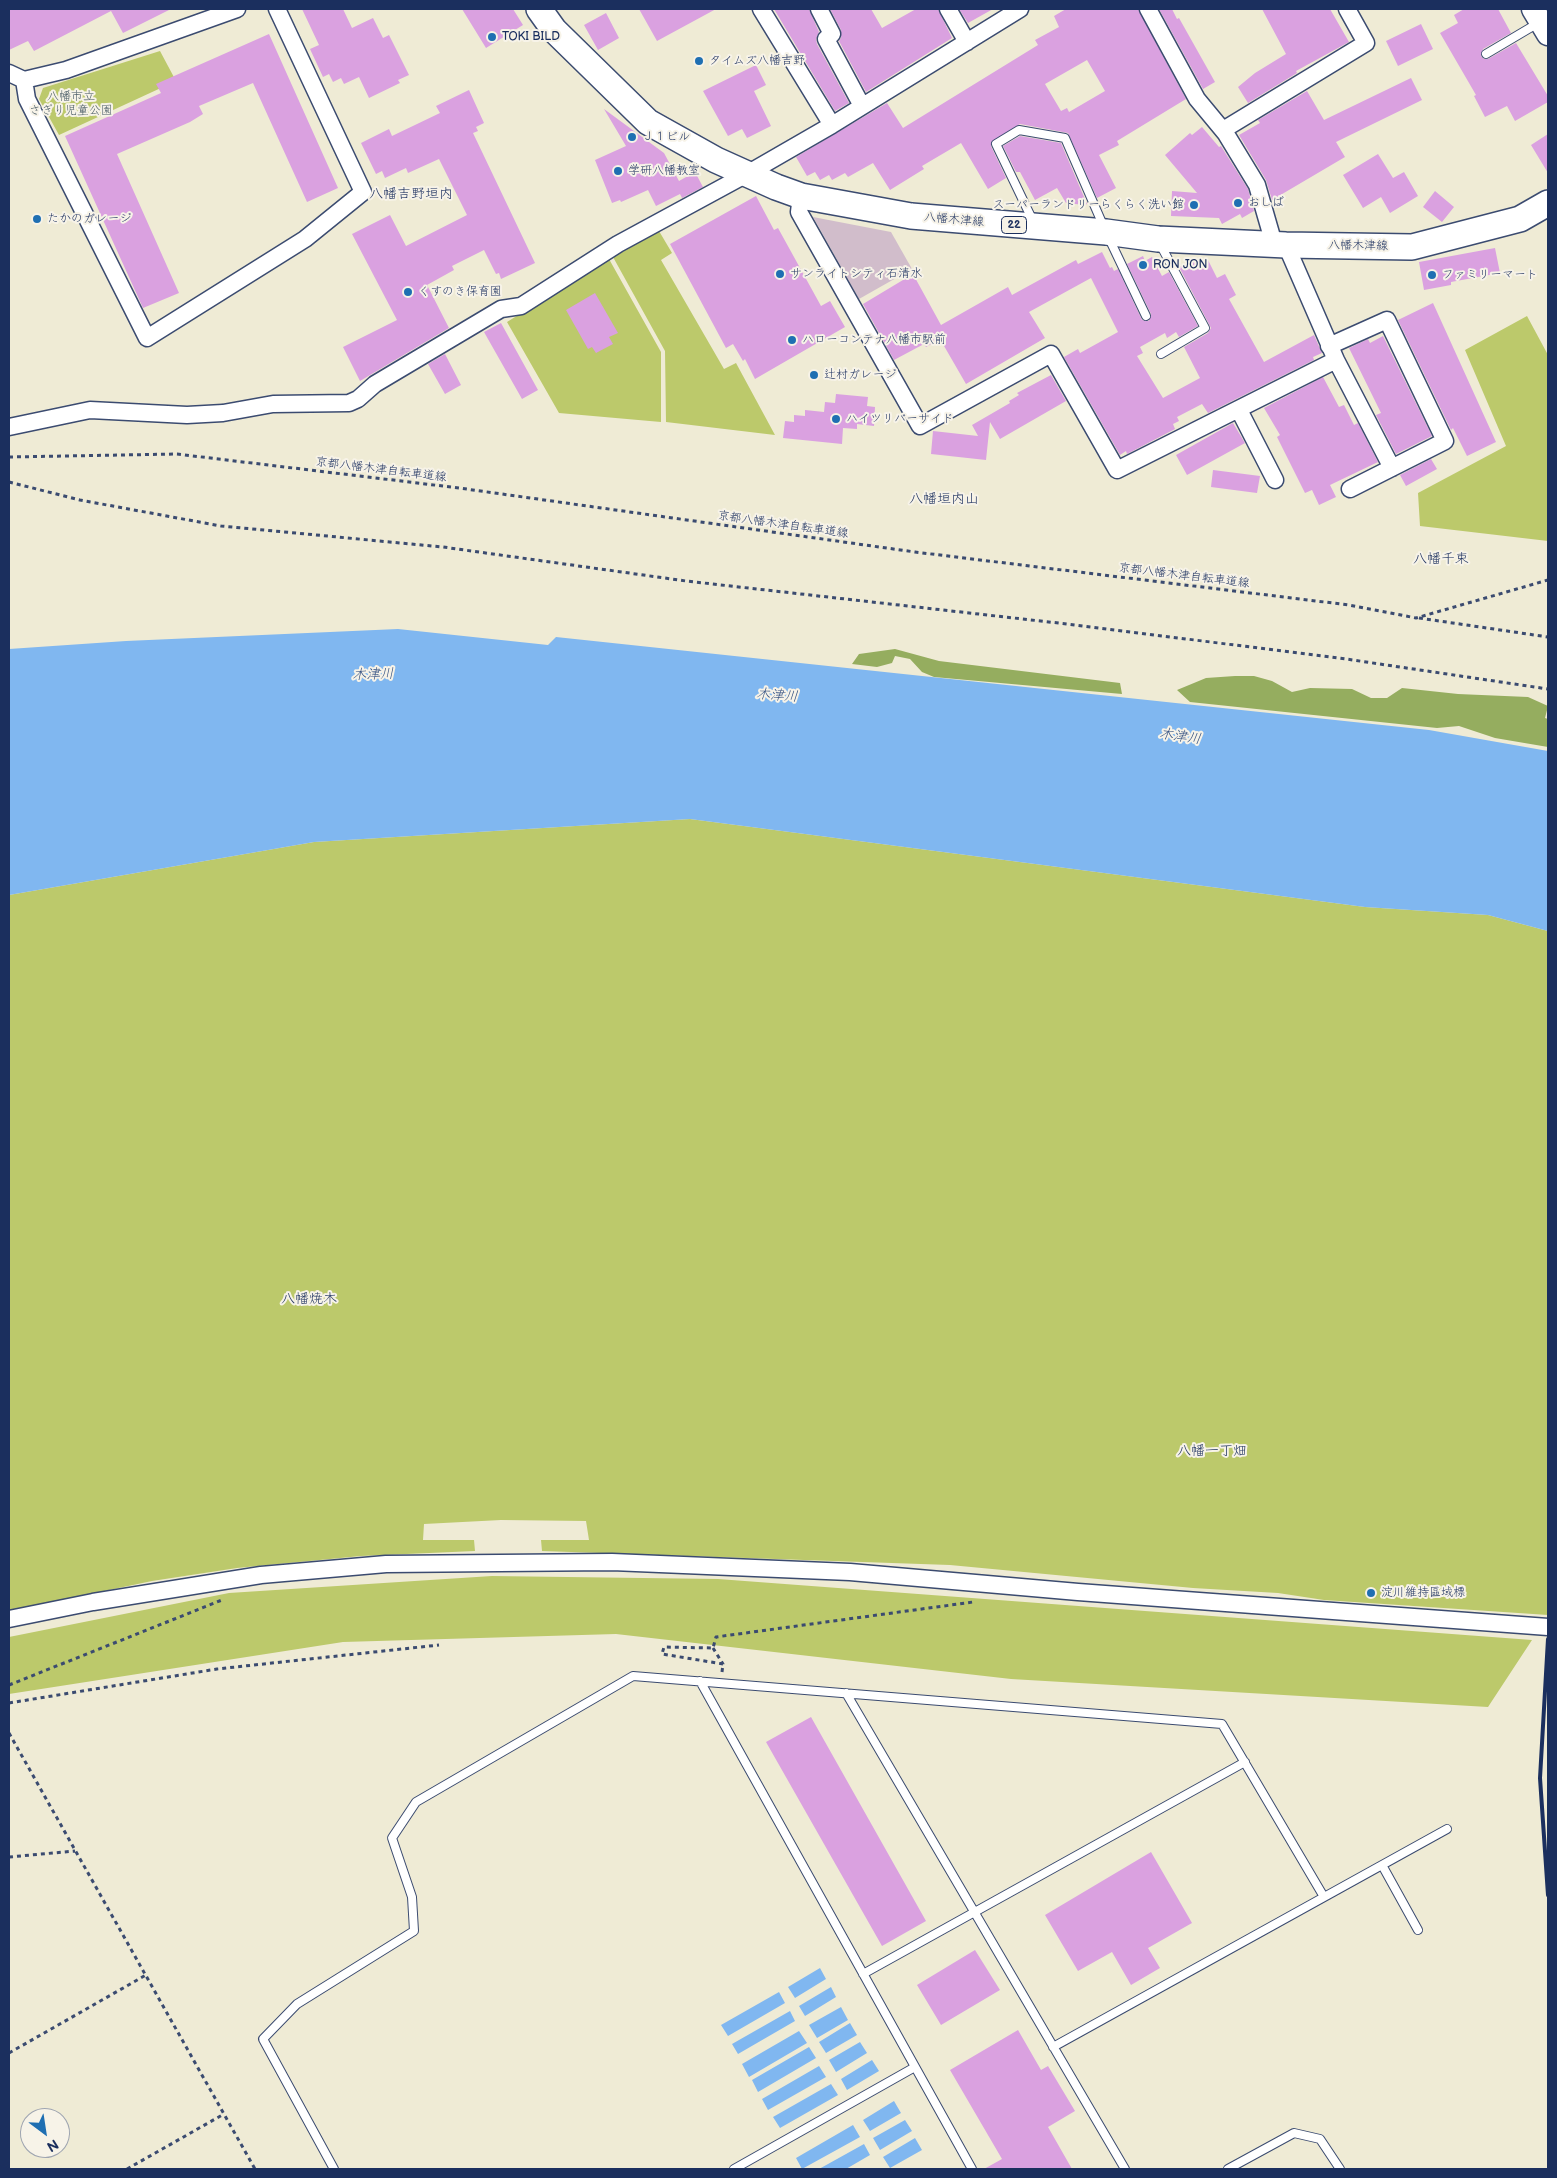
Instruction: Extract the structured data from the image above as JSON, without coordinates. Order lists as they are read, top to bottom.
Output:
{
  "streets": {
    "main road": ["八幡木津線", "22"],
    "path": ["京都八幡木津自転車道線"]
  },
  "districts": [
    "八幡吉野垣内",
    "八幡垣内山",
    "八幡千束",
    "八幡焼木",
    "八幡一丁畑"
  ],
  "water": ["木津川"],
  "parks": ["八幡市立 さぎり児童公園"],
  "places": [
    "TOKI BILD",
    "タイムズ八幡吉野",
    "Ｊ１ビル",
    "学研八幡教室",
    "おしば",
    "スーパーランドリーらくらく洗い館",
    "たかのガレージ",
    "RON JON",
    "サンライトシティ石清水",
    "ファミリーマート",
    "くすのき保育園",
    "ハローコンテナ八幡市駅前",
    "辻村ガレージ",
    "ハイツリバーサイド",
    "淀川維持區域標"
  ],
  "north": "bottom right"
}
